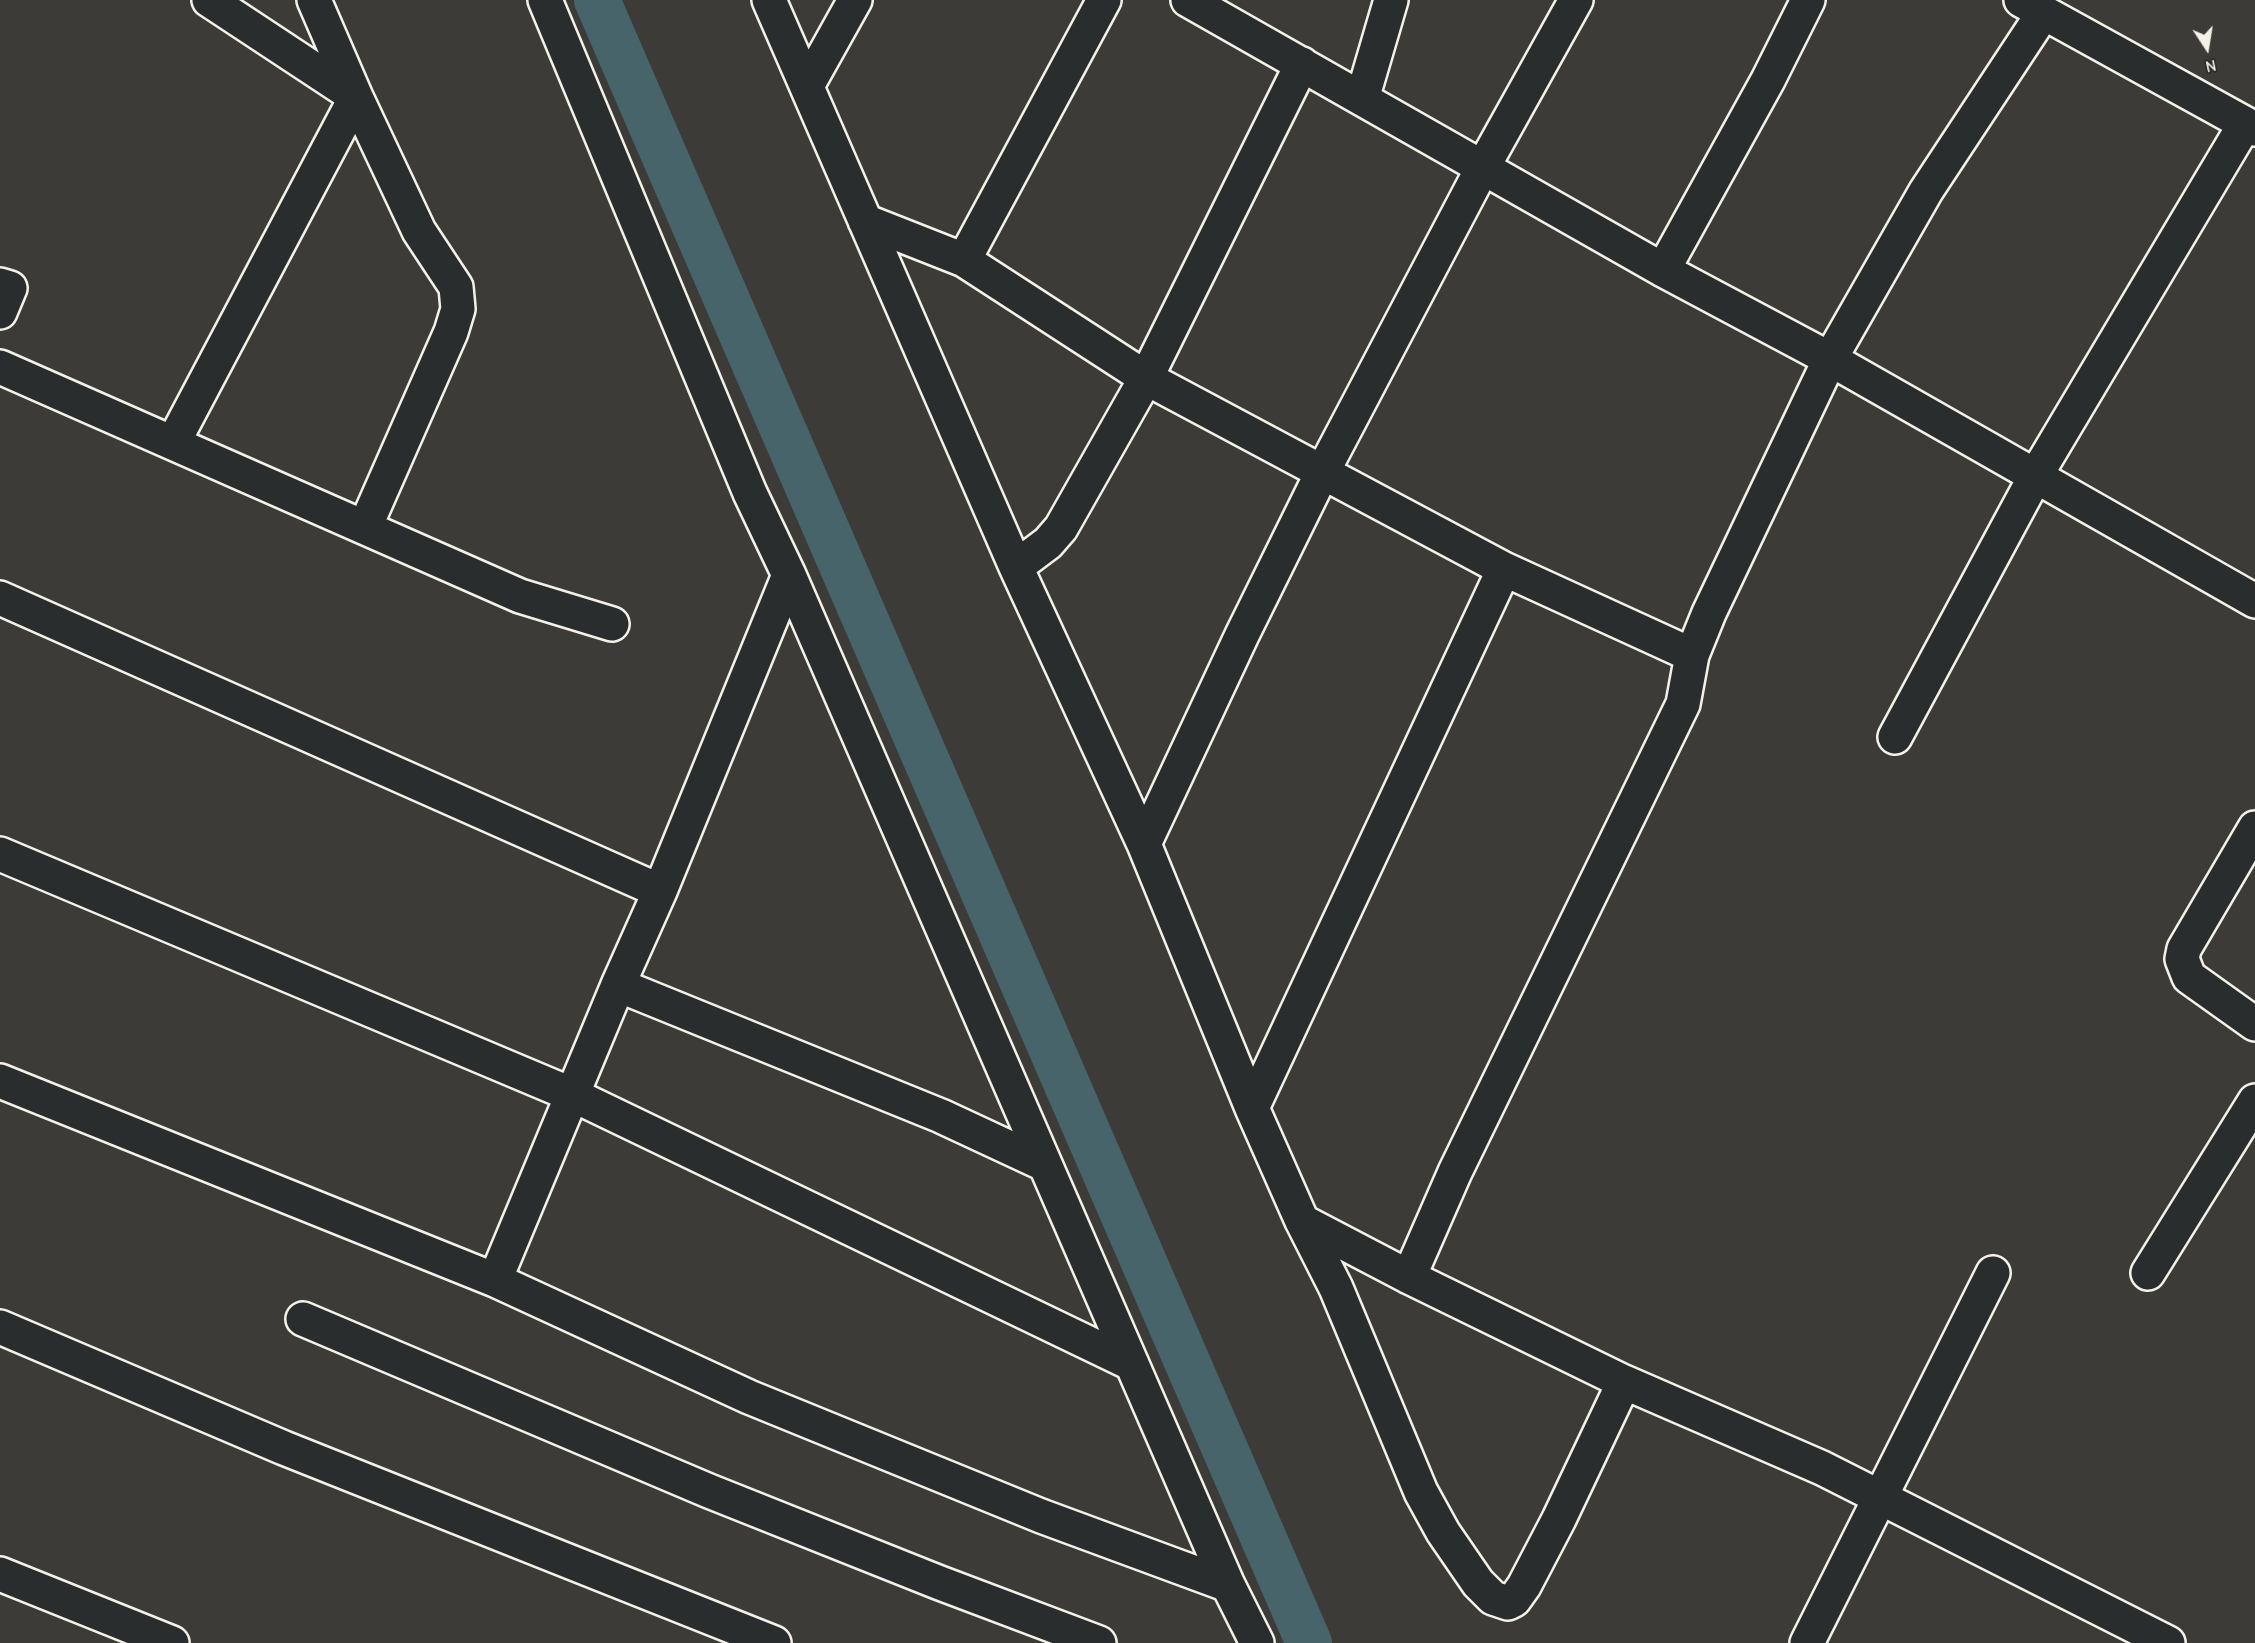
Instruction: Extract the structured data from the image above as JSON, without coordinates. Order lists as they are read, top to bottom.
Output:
{
  "north": "bottom"
}
